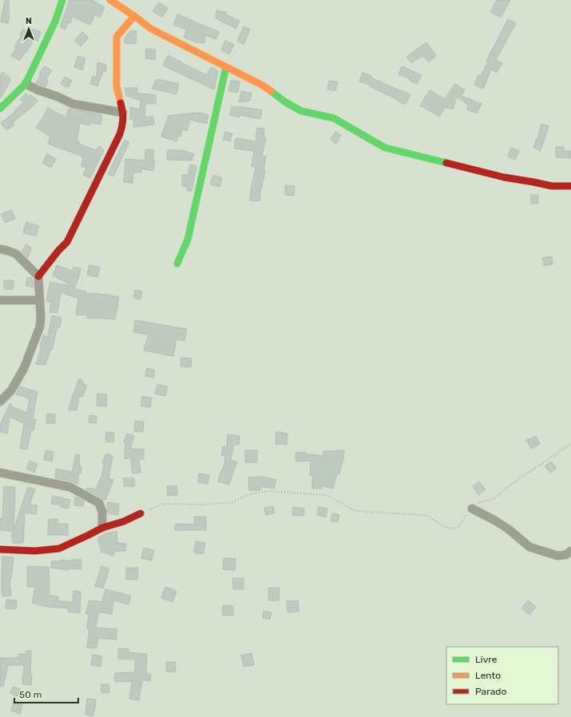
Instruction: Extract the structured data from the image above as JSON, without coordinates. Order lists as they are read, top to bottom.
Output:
{
  "legend": ["Livre", "Lento", "Parado"],
  "scale_bar": "50 m",
  "north": "top"
}
